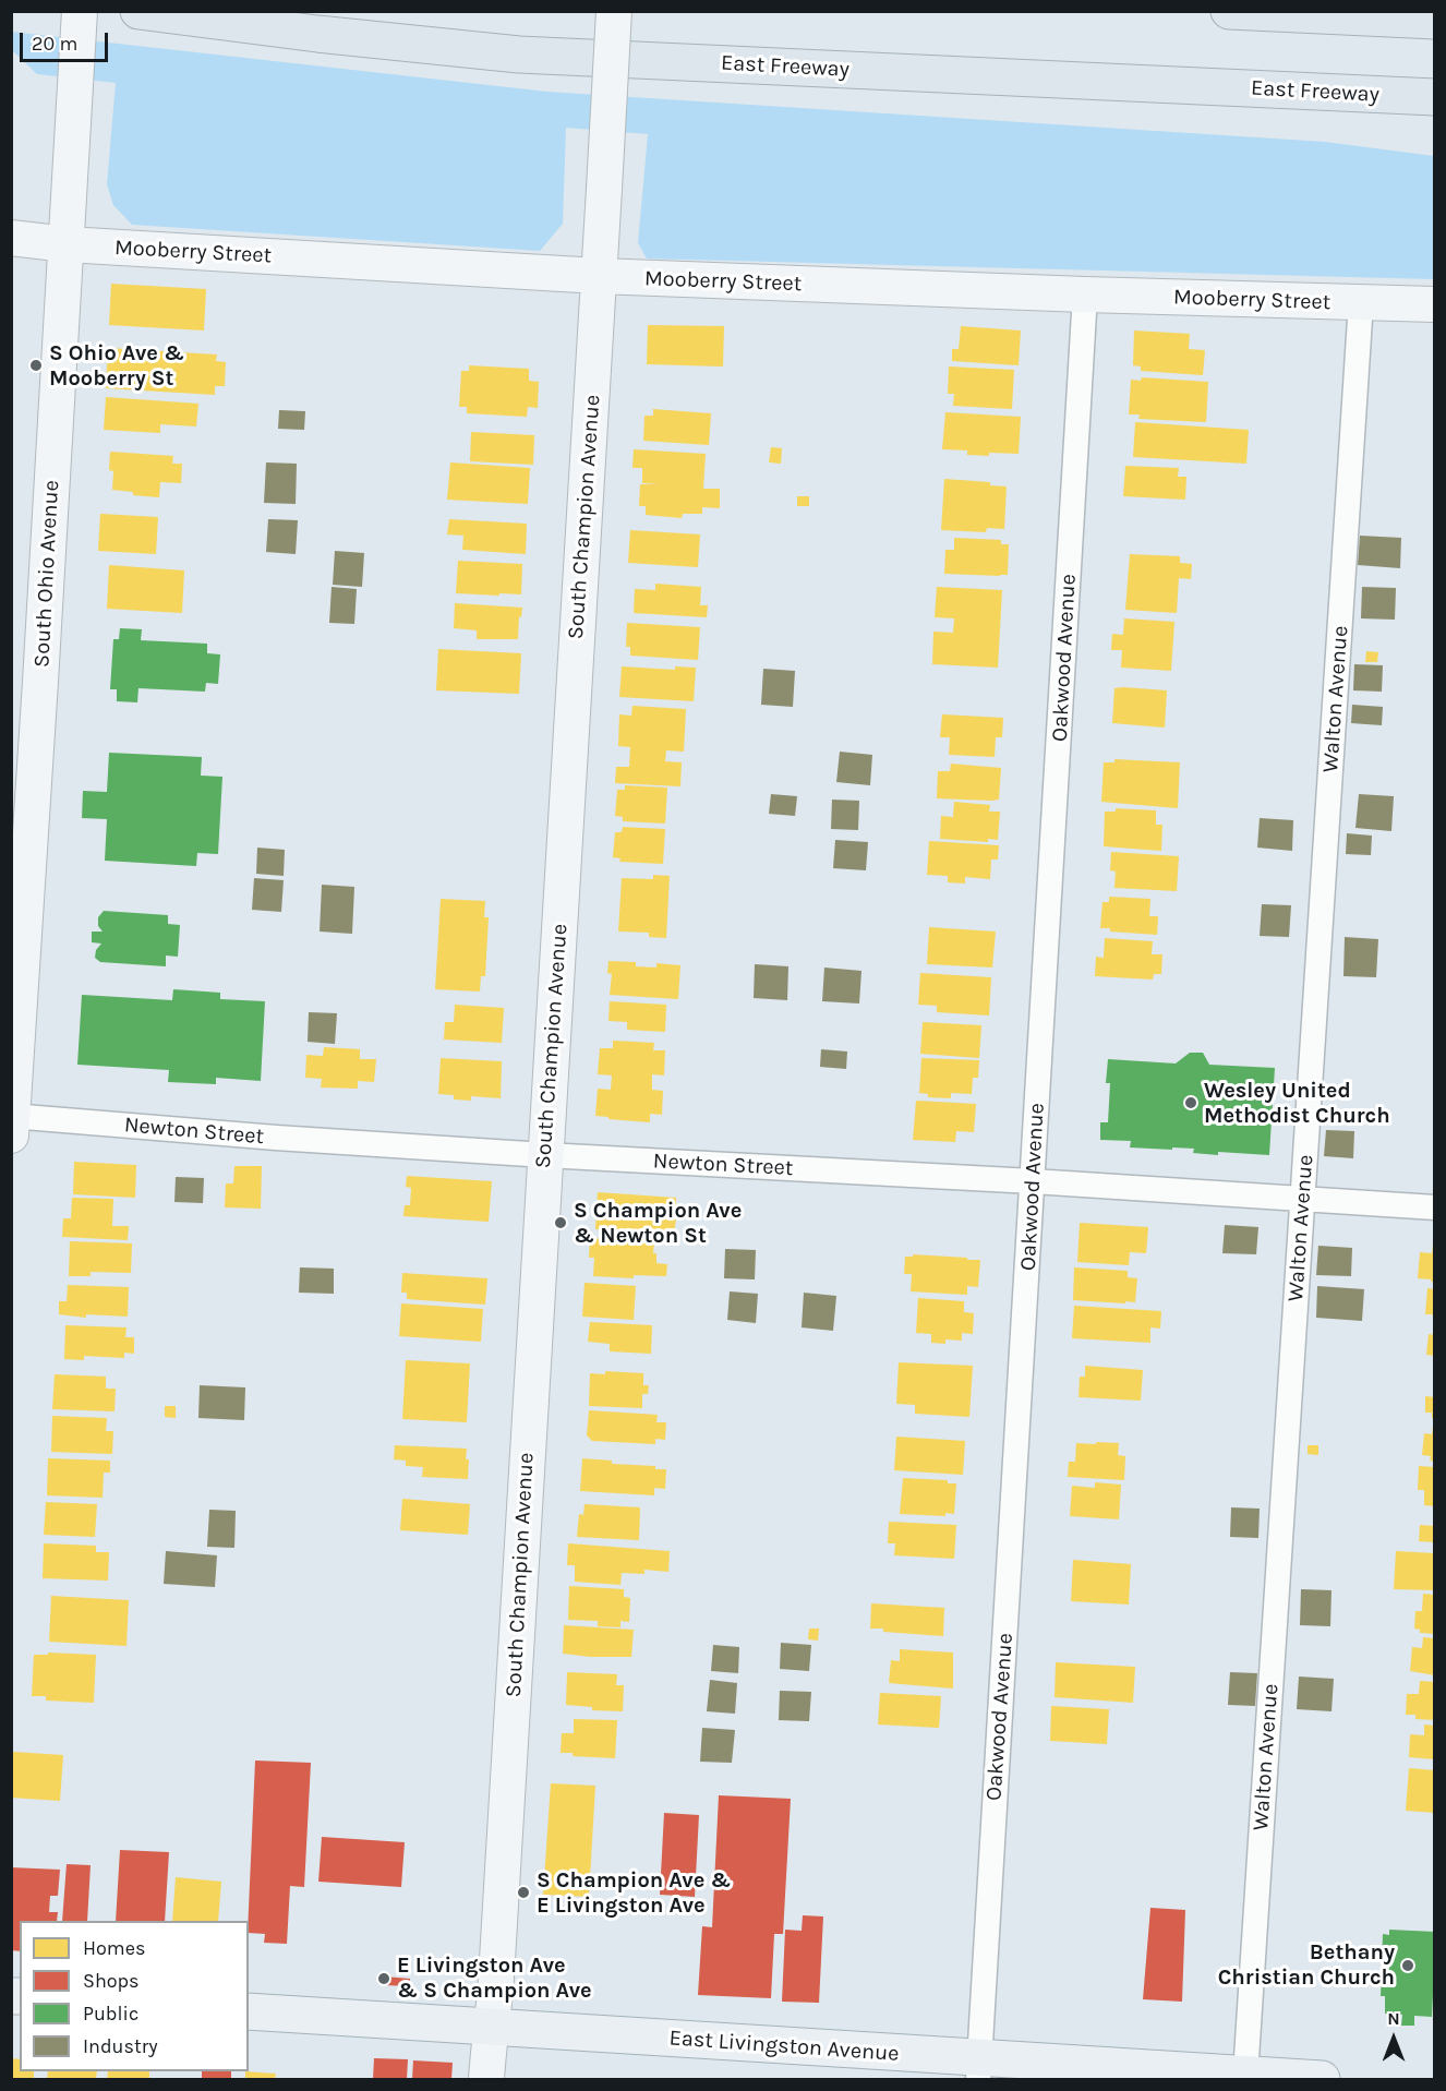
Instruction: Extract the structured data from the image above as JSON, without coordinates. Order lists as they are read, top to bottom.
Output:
{
  "streets": {
    "highway": ["East Freeway"],
    "main road": ["East Livingston Avenue"],
    "street": [
      "Mooberry Street",
      "South Champion Avenue",
      "South Ohio Avenue",
      "Oakwood Avenue",
      "Walton Avenue",
      "Newton Street"
    ]
  },
  "crossings": [
    ["Mooberry Street", "South Champion Avenue"],
    ["Mooberry Street", "South Ohio Avenue"],
    ["Mooberry Street", "Oakwood Avenue"],
    ["Mooberry Street", "Walton Avenue"],
    ["South Champion Avenue", "Newton Street"],
    ["South Champion Avenue", "East Livingston Avenue"],
    ["South Ohio Avenue", "Newton Street"],
    ["Oakwood Avenue", "Newton Street"],
    ["Oakwood Avenue", "East Livingston Avenue"],
    ["Walton Avenue", "Newton Street"],
    ["Walton Avenue", "East Livingston Avenue"]
  ],
  "places": [
    "S Ohio Ave & Mooberry St",
    "Wesley United Methodist Church",
    "S Champion Ave & Newton St",
    "S Champion Ave & E Livingston Ave",
    "Bethany Christian Church",
    "E Livingston Ave & S Champion Ave"
  ],
  "legend": [
    "Homes",
    "Shops",
    "Public",
    "Industry"
  ],
  "scale_bar": "20 m",
  "north": "top"
}
